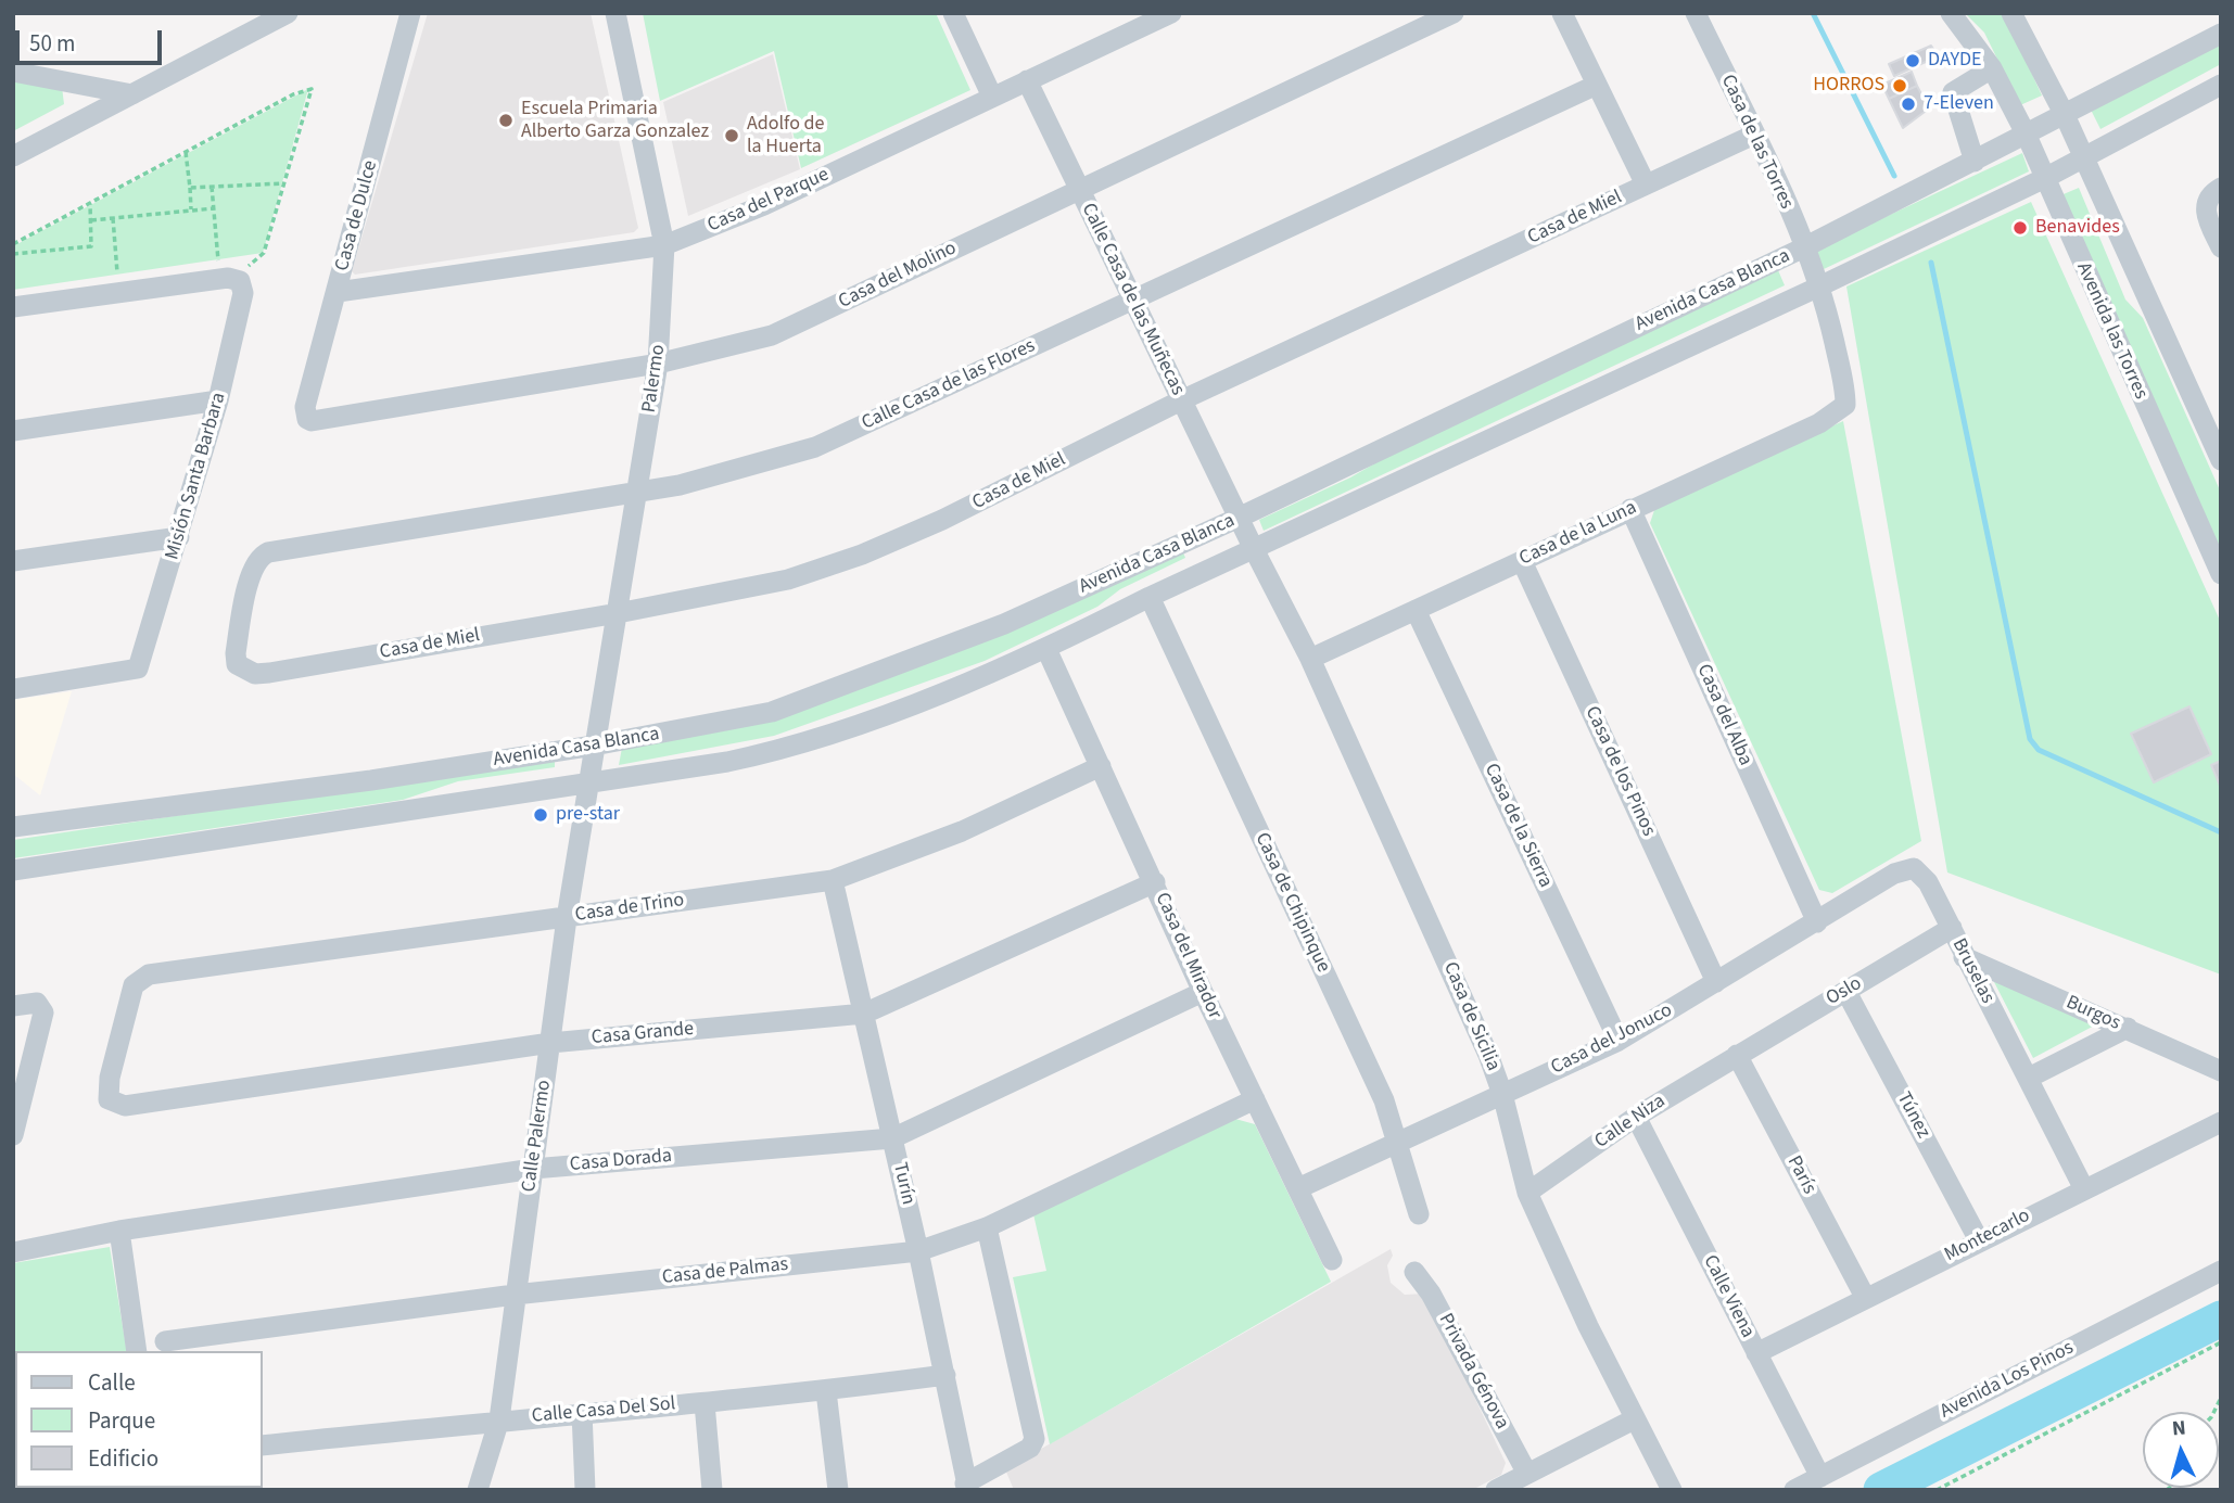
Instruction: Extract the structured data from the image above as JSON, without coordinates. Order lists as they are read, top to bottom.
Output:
{
  "streets": {
    "street": [
      "Casa de las Torres",
      "Casa del Parque",
      "Casa de Dulce",
      "Casa de Miel",
      "Casa del Molino",
      "Avenida Casa Blanca",
      "Calle Casa de las Muñecas",
      "Avenida las Torres",
      "Palermo",
      "Calle Casa de las Flores",
      "Misión Santa Barbara",
      "Casa de la Luna",
      "Casa del Alba",
      "Casa de los Pinos",
      "Casa de la Sierra",
      "Casa de Chipinque",
      "Casa de Trino",
      "Casa del Mirador",
      "Bruselas",
      "Oslo",
      "Burgos",
      "Casa de Sicilia",
      "Casa Grande",
      "Casa del Jonuco",
      "Túnez",
      "Calle Niza",
      "Calle Palermo",
      "Casa Dorada",
      "París",
      "Turín",
      "Montecarlo",
      "Casa de Palmas",
      "Calle Viena",
      "Privada Génova",
      "Avenida Los Pinos",
      "Calle Casa Del Sol"
    ]
  },
  "crossings": [
    ["Casa de las Torres", "Casa de Miel"],
    ["Casa de las Torres", "Avenida Casa Blanca"],
    ["Casa de las Torres", "Casa de la Luna"],
    ["Casa del Parque", "Casa de Dulce"],
    ["Casa del Parque", "Calle Casa de las Muñecas"],
    ["Casa del Parque", "Palermo"],
    ["Casa de Dulce", "Casa del Molino"],
    ["Casa de Miel", "Calle Casa de las Muñecas"],
    ["Casa de Miel", "Palermo"],
    ["Casa de Miel", "Calle Casa de las Flores"],
    ["Casa del Molino", "Calle Casa de las Muñecas"],
    ["Casa del Molino", "Palermo"],
    ["Avenida Casa Blanca", "Calle Casa de las Muñecas"],
    ["Avenida Casa Blanca", "Avenida las Torres"],
    ["Avenida Casa Blanca", "Palermo"],
    ["Avenida Casa Blanca", "Casa de Chipinque"],
    ["Avenida Casa Blanca", "Casa del Mirador"],
    ["Avenida Casa Blanca", "Casa de Sicilia"],
    ["Avenida Casa Blanca", "Calle Palermo"],
    ["Calle Casa de las Muñecas", "Calle Casa de las Flores"],
    ["Calle Casa de las Muñecas", "Casa de Sicilia"],
    ["Palermo", "Calle Casa de las Flores"],
    ["Palermo", "Calle Palermo"],
    ["Casa de la Luna", "Casa del Alba"],
    ["Casa de la Luna", "Casa de los Pinos"],
    ["Casa de la Luna", "Casa de la Sierra"],
    ["Casa de la Luna", "Casa de Sicilia"],
    ["Casa del Alba", "Casa del Jonuco"],
    ["Casa de los Pinos", "Casa del Jonuco"],
    ["Casa de la Sierra", "Casa del Jonuco"],
    ["Casa de Chipinque", "Casa del Jonuco"],
    ["Casa de Trino", "Casa del Mirador"],
    ["Casa de Trino", "Casa Grande"],
    ["Casa de Trino", "Calle Palermo"],
    ["Casa de Trino", "Turín"],
    ["Casa del Mirador", "Casa Grande"],
    ["Casa del Mirador", "Casa del Jonuco"],
    ["Casa del Mirador", "Casa Dorada"],
    ["Casa del Mirador", "Casa de Palmas"],
    ["Bruselas", "Oslo"],
    ["Bruselas", "Burgos"],
    ["Bruselas", "Casa del Jonuco"],
    ["Bruselas", "Montecarlo"],
    ["Oslo", "Túnez"],
    ["Oslo", "Calle Niza"],
    ["Oslo", "París"],
    ["Casa de Sicilia", "Casa del Jonuco"],
    ["Casa de Sicilia", "Calle Niza"],
    ["Casa Grande", "Calle Palermo"],
    ["Casa Grande", "Turín"],
    ["Túnez", "Montecarlo"],
    ["Calle Niza", "París"],
    ["Calle Niza", "Calle Viena"],
    ["Calle Palermo", "Casa Dorada"],
    ["Calle Palermo", "Casa de Palmas"],
    ["Calle Palermo", "Calle Casa Del Sol"],
    ["Casa Dorada", "Turín"],
    ["París", "Montecarlo"],
    ["Turín", "Casa de Palmas"],
    ["Turín", "Calle Casa Del Sol"],
    ["Montecarlo", "Calle Viena"],
    ["Calle Viena", "Avenida Los Pinos"]
  ],
  "places": [
    "DAYDE",
    "HORROS",
    "7-Eleven",
    "Escuela Primaria Alberto Garza Gonzalez",
    "Adolfo de la Huerta",
    "Benavides",
    "pre-star"
  ],
  "legend": ["Calle", "Parque", "Edificio"],
  "scale_bar": "50 m",
  "north": "top"
}
